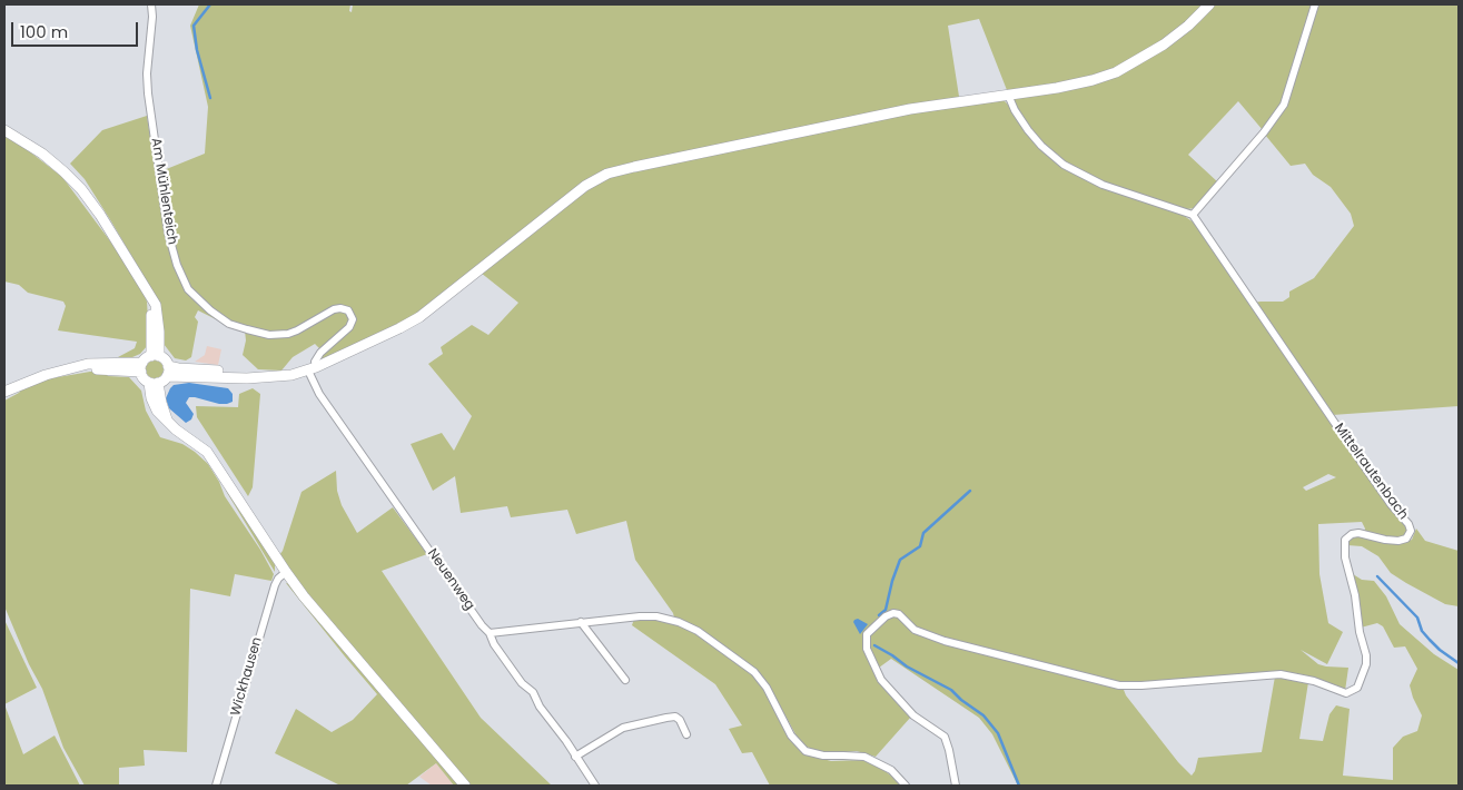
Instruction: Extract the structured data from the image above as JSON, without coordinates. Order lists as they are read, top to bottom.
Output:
{
  "streets": {
    "street": [
      "Am Mühlenteich",
      "Mittelrautenbach",
      "Neuenweg",
      "Wickhausen"
    ]
  },
  "crossings": [
    ["Am Mühlenteich", "Neuenweg"]
  ],
  "scale_bar": "100 m"
}
